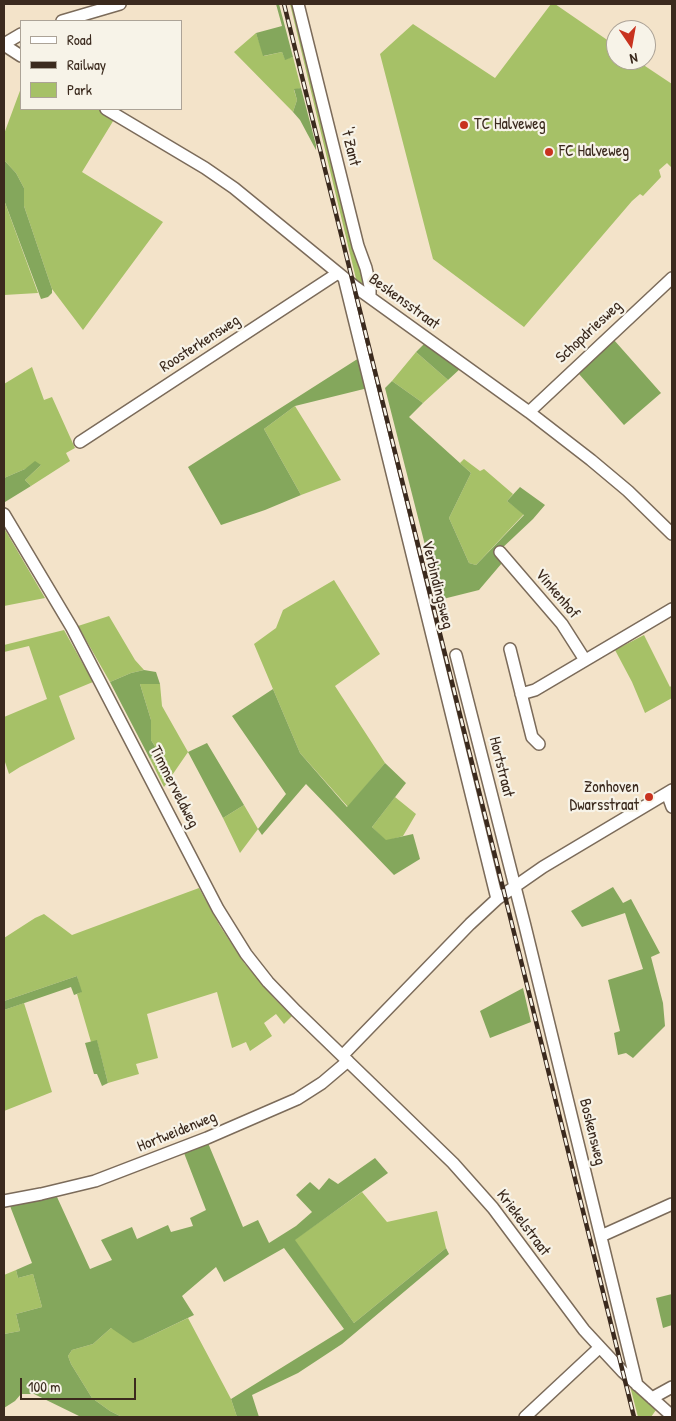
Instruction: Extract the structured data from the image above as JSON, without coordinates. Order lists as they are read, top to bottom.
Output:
{
  "streets": {
    "street": [
      "'t Zant",
      "Beskensstraat",
      "Schopdriesweg",
      "Roosterkensweg",
      "Verbindingsweg",
      "Vinkenhof",
      "Hortstraat",
      "Timmerveldweg",
      "Hortweidenweg",
      "Boskensweg",
      "Kriekelstraat"
    ]
  },
  "crossings": [
    ["'t Zant", "Beskensstraat"],
    ["Beskensstraat", "Schopdriesweg"],
    ["Beskensstraat", "Roosterkensweg"],
    ["Beskensstraat", "Verbindingsweg"],
    ["Roosterkensweg", "Verbindingsweg"],
    ["Verbindingsweg", "Hortstraat"],
    ["Verbindingsweg", "Hortweidenweg"],
    ["Verbindingsweg", "Boskensweg"],
    ["Hortstraat", "Hortweidenweg"],
    ["Hortstraat", "Boskensweg"],
    ["Timmerveldweg", "Hortweidenweg"],
    ["Timmerveldweg", "Kriekelstraat"],
    ["Hortweidenweg", "Boskensweg"],
    ["Hortweidenweg", "Kriekelstraat"],
    ["Boskensweg", "Kriekelstraat"]
  ],
  "places": ["TC Halveweg", "FC Halveweg", "Zonhoven Dwarsstraat"],
  "legend": ["Road", "Railway", "Park"],
  "scale_bar": "100 m",
  "north": "bottom"
}
